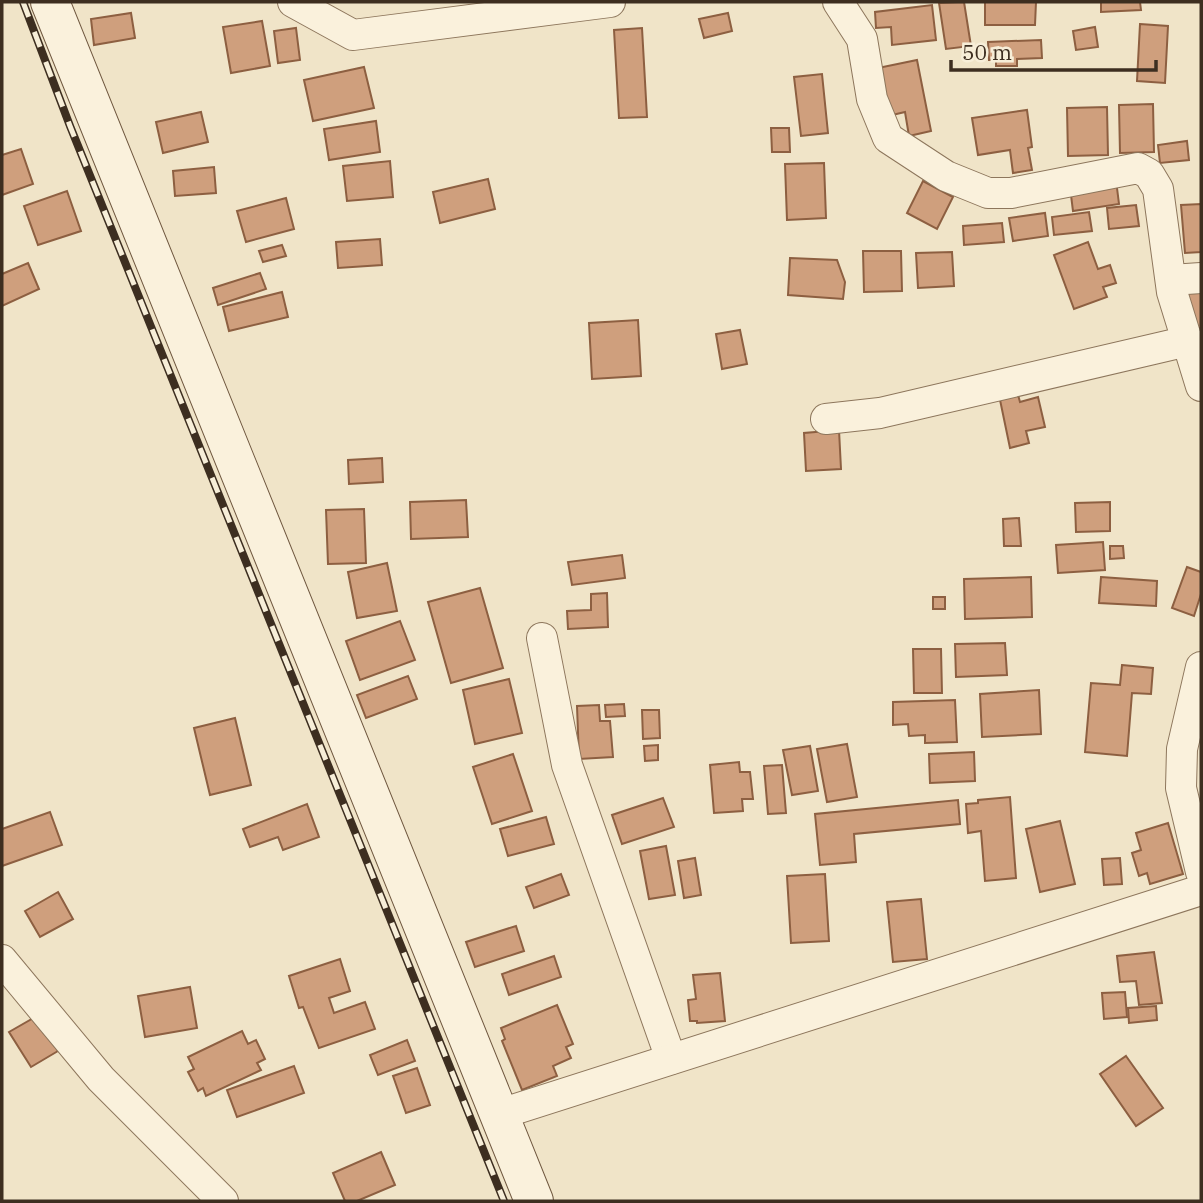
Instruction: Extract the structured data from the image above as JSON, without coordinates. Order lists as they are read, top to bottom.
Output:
{
  "scale_bar": "50 m"
}
